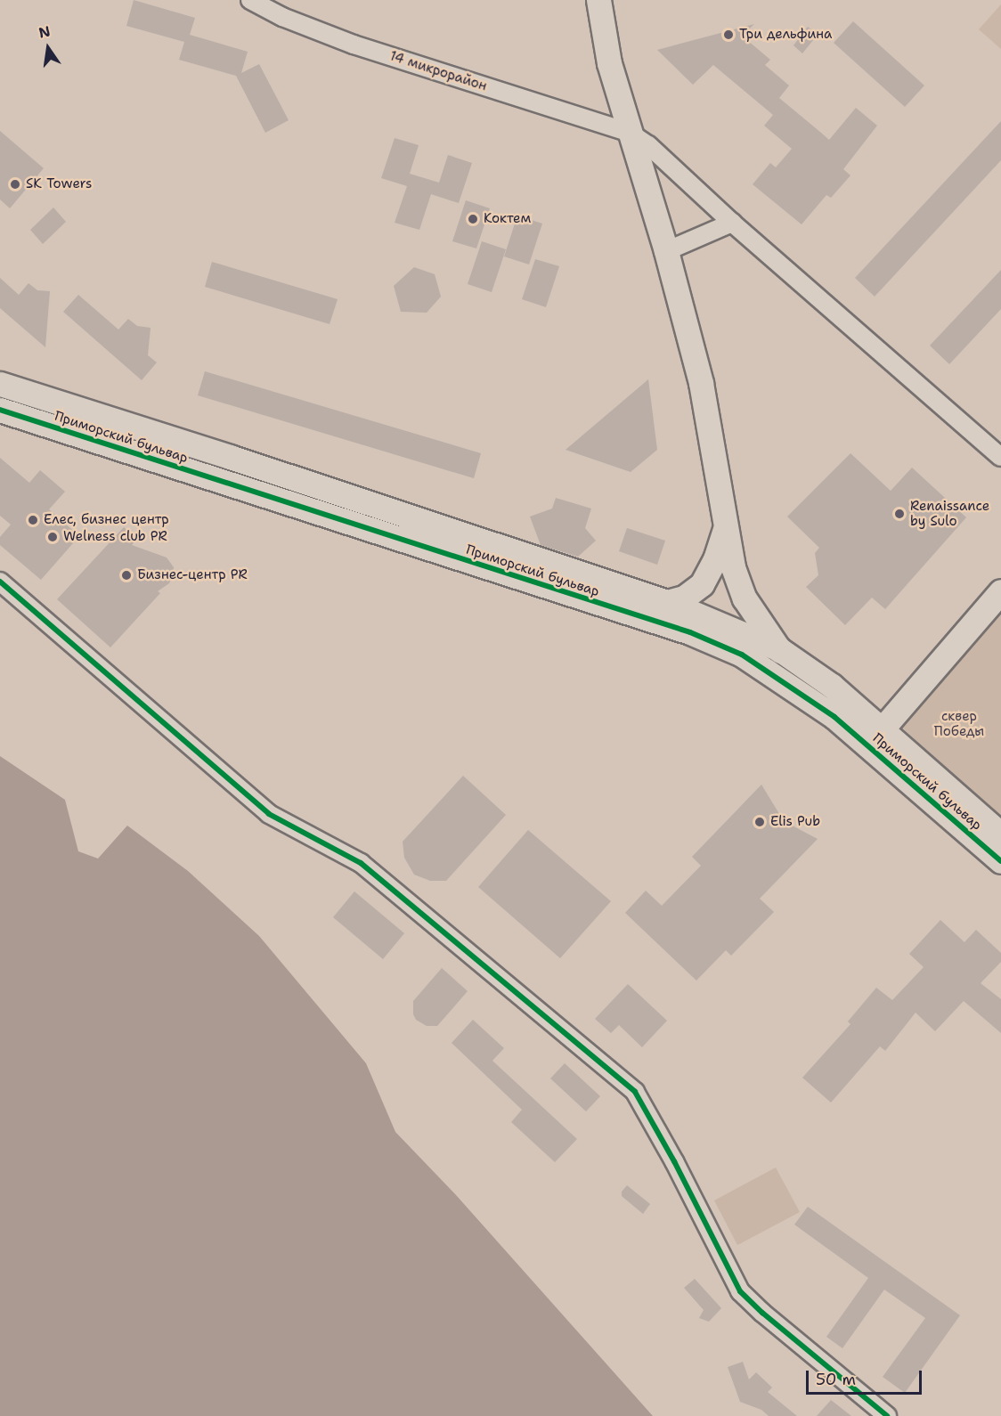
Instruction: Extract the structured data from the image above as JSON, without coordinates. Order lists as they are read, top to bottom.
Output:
{
  "streets": {
    "street": ["14 микрорайон", "Приморский бульвар"]
  },
  "parks": ["сквер Победы"],
  "places": [
    "Три дельфина",
    "SK Towers",
    "Коктем",
    "Renaissance by Sulo",
    "Елес, бизнес центр",
    "Welness club PR",
    "Бизнес-центр PR",
    "Elis Pub"
  ],
  "scale_bar": "50 m",
  "north": "top"
}
